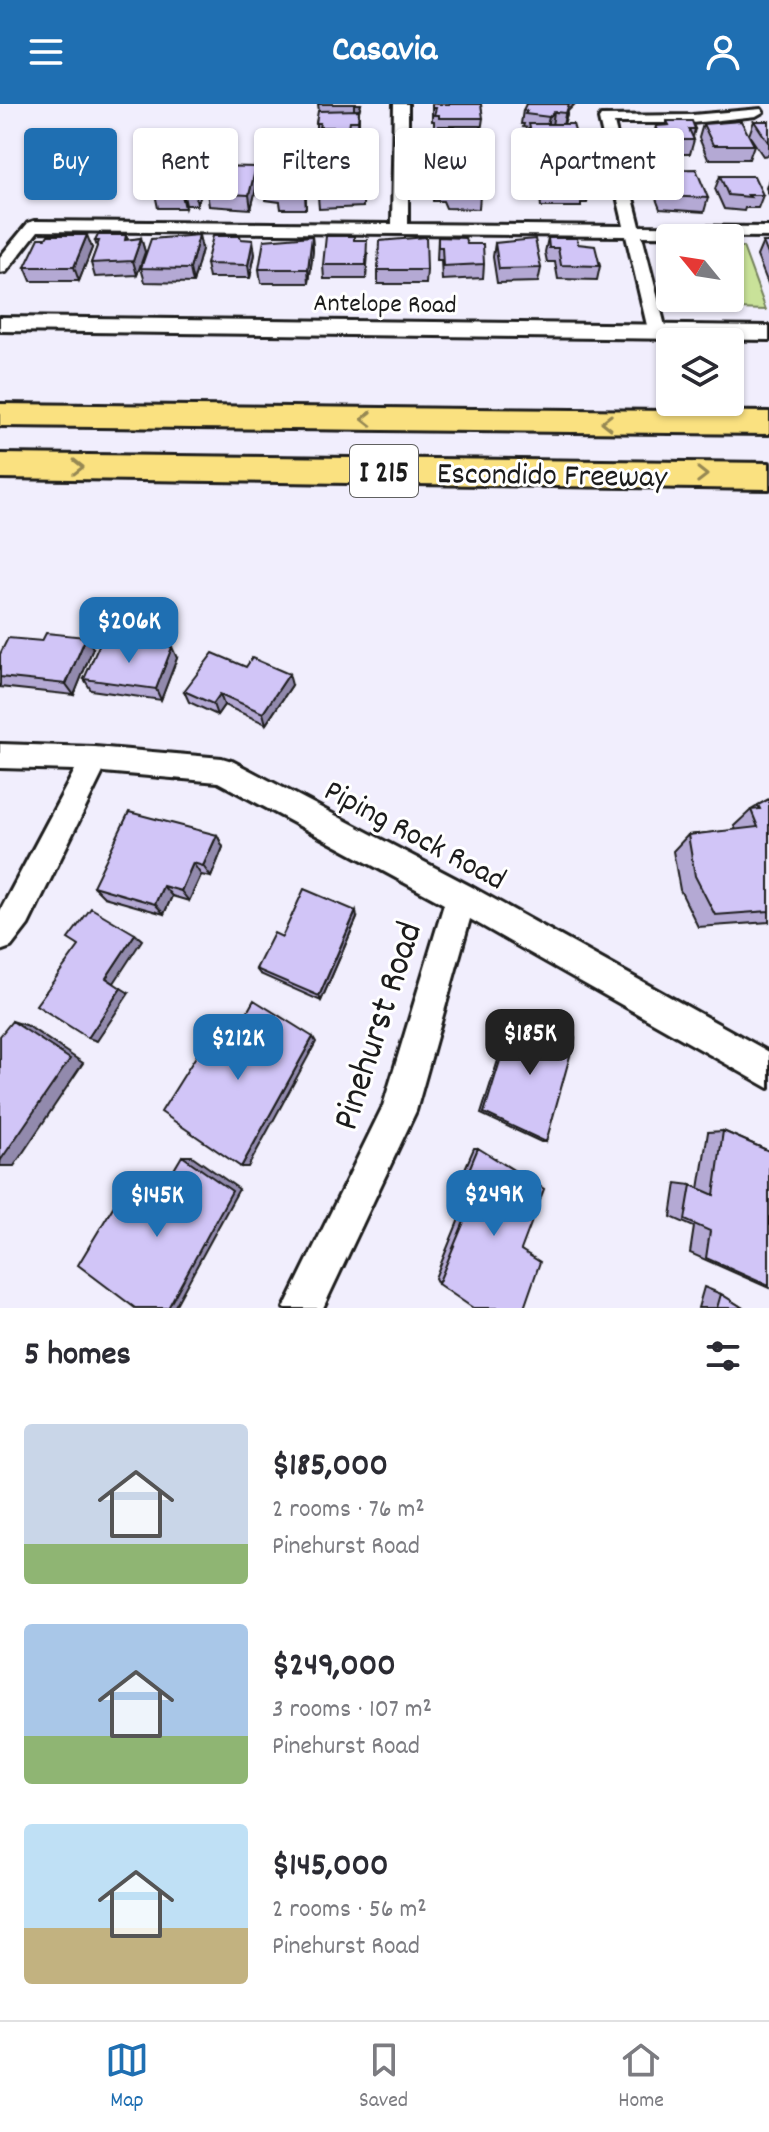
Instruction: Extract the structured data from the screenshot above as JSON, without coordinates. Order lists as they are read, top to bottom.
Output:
{
  "streets": {
    "highway": ["I 215", "Escondido Freeway"],
    "street": ["Antelope Road", "Piping Rock Road", "Pinehurst Road"]
  },
  "crossings": [
    ["Piping Rock Road", "Pinehurst Road"]
  ],
  "north": "top left",
  "page": {
    "header": "Casavia",
    "chip": [
      "Buy",
      "Rent",
      "Filters",
      "New",
      "Apartment"
    ],
    "price": [
      "$206K",
      "$185K",
      "$212K",
      "$249K",
      "$145K"
    ],
    "heading": "5 homes",
    "list": [
      {
        "name": "$185,000",
        "note": "2 rooms · 76 m² · Pinehurst Road"
      },
      {
        "name": "$249,000",
        "note": "3 rooms · 107 m² · Pinehurst Road"
      },
      {
        "name": "$145,000",
        "note": "2 rooms · 56 m² · Pinehurst Road"
      }
    ],
    "tabs": ["Map", "Saved", "Home"]
  }
}
